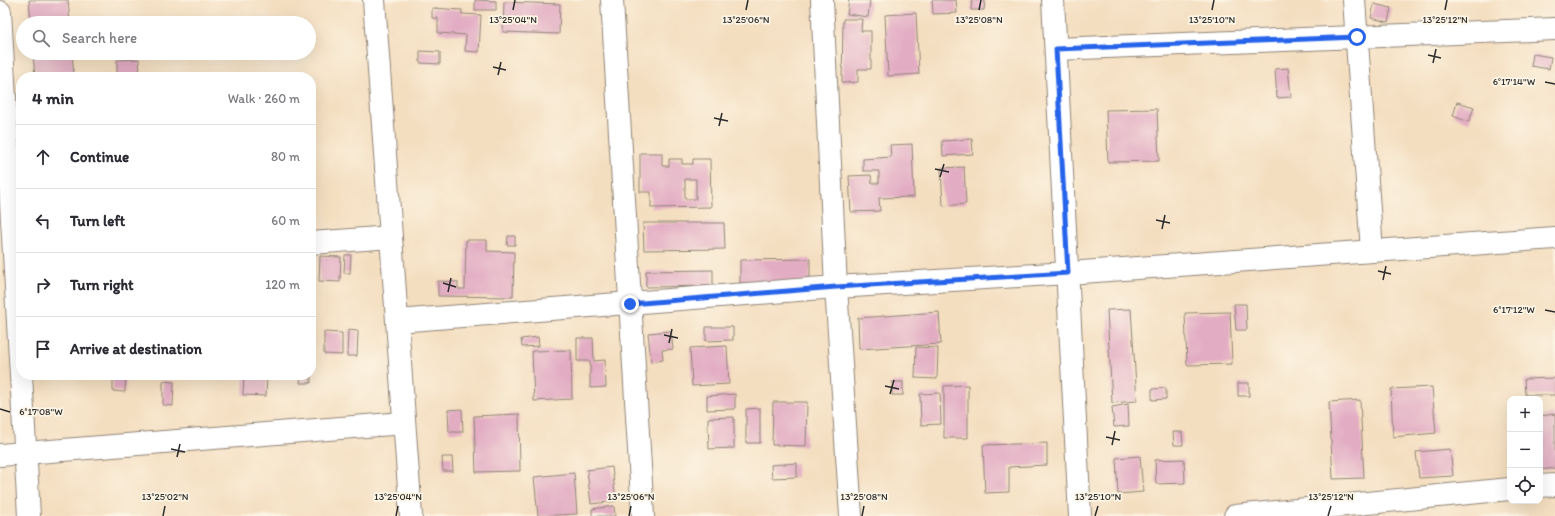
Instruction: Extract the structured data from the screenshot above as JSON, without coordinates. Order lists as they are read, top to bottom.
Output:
{
  "page": {
    "search": "Search here",
    "heading": ["4 min", "Walk · 260 m"],
    "list": [
      ["Continue", "80 m"],
      ["Turn left", "60 m"],
      ["Turn right", "120 m"],
      "Arrive at destination"
    ],
    "map_buttons": ["+", "−"]
  },
  "coordinates": [
    "13°25'04\"N",
    "13°25'06\"N",
    "13°25'08\"N",
    "13°25'10\"N",
    "13°25'12\"N",
    "6°17'14\"W",
    "6°17'12\"W",
    "6°17'08\"W",
    "13°25'02\"N"
  ]
}
